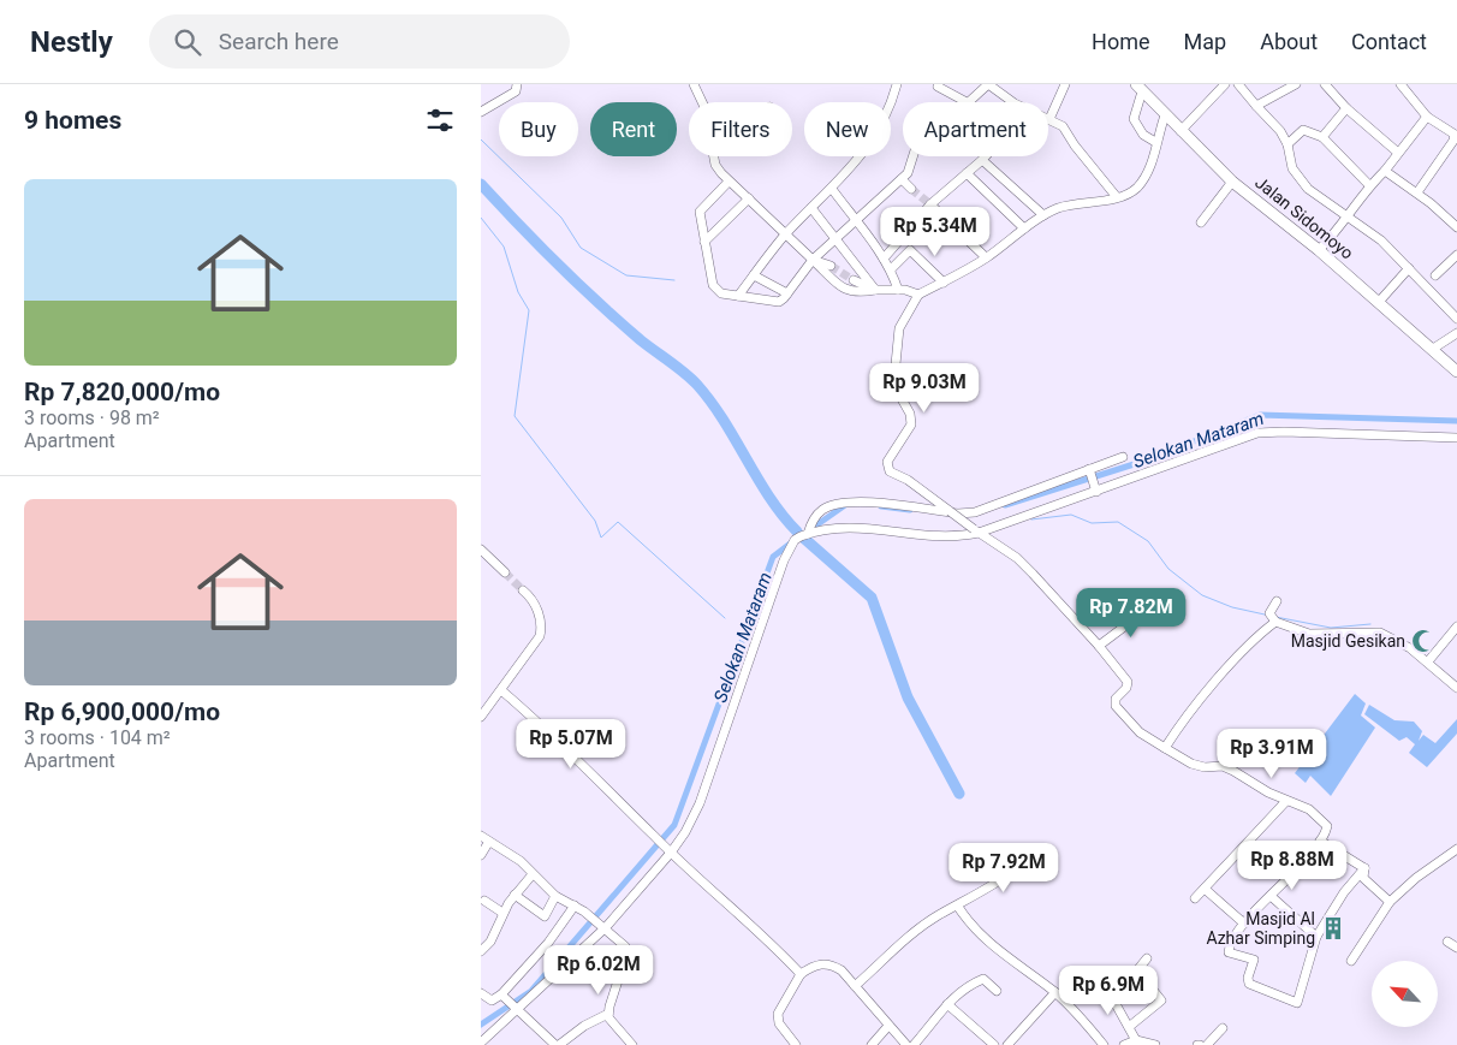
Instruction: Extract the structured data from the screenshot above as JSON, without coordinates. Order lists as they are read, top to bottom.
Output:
{
  "streets": {
    "main road": ["Jalan Sidomoyo"]
  },
  "water": ["Selokan Mataram"],
  "places": {
    "mosque": ["Masjid Gesikan"],
    "building": ["Masjid Al Azhar Simping"]
  },
  "north": "top left",
  "page": {
    "header": "Nestly",
    "search": "Search here",
    "nav": [
      "Home",
      "Map",
      "About",
      "Contact"
    ],
    "heading": "9 homes",
    "chip": [
      "Buy",
      "Rent",
      "Filters",
      "New",
      "Apartment"
    ],
    "list": [
      {
        "name": "Rp 7,820,000/mo",
        "note": "3 rooms · 98 m² · Apartment"
      },
      {
        "name": "Rp 6,900,000/mo",
        "note": "3 rooms · 104 m² · Apartment"
      }
    ],
    "price": [
      "Rp 5.34M",
      "Rp 9.03M",
      "Rp 7.82M",
      "Rp 5.07M",
      "Rp 3.91M",
      "Rp 8.88M",
      "Rp 7.92M",
      "Rp 6.02M",
      "Rp 6.9M"
    ]
  }
}
